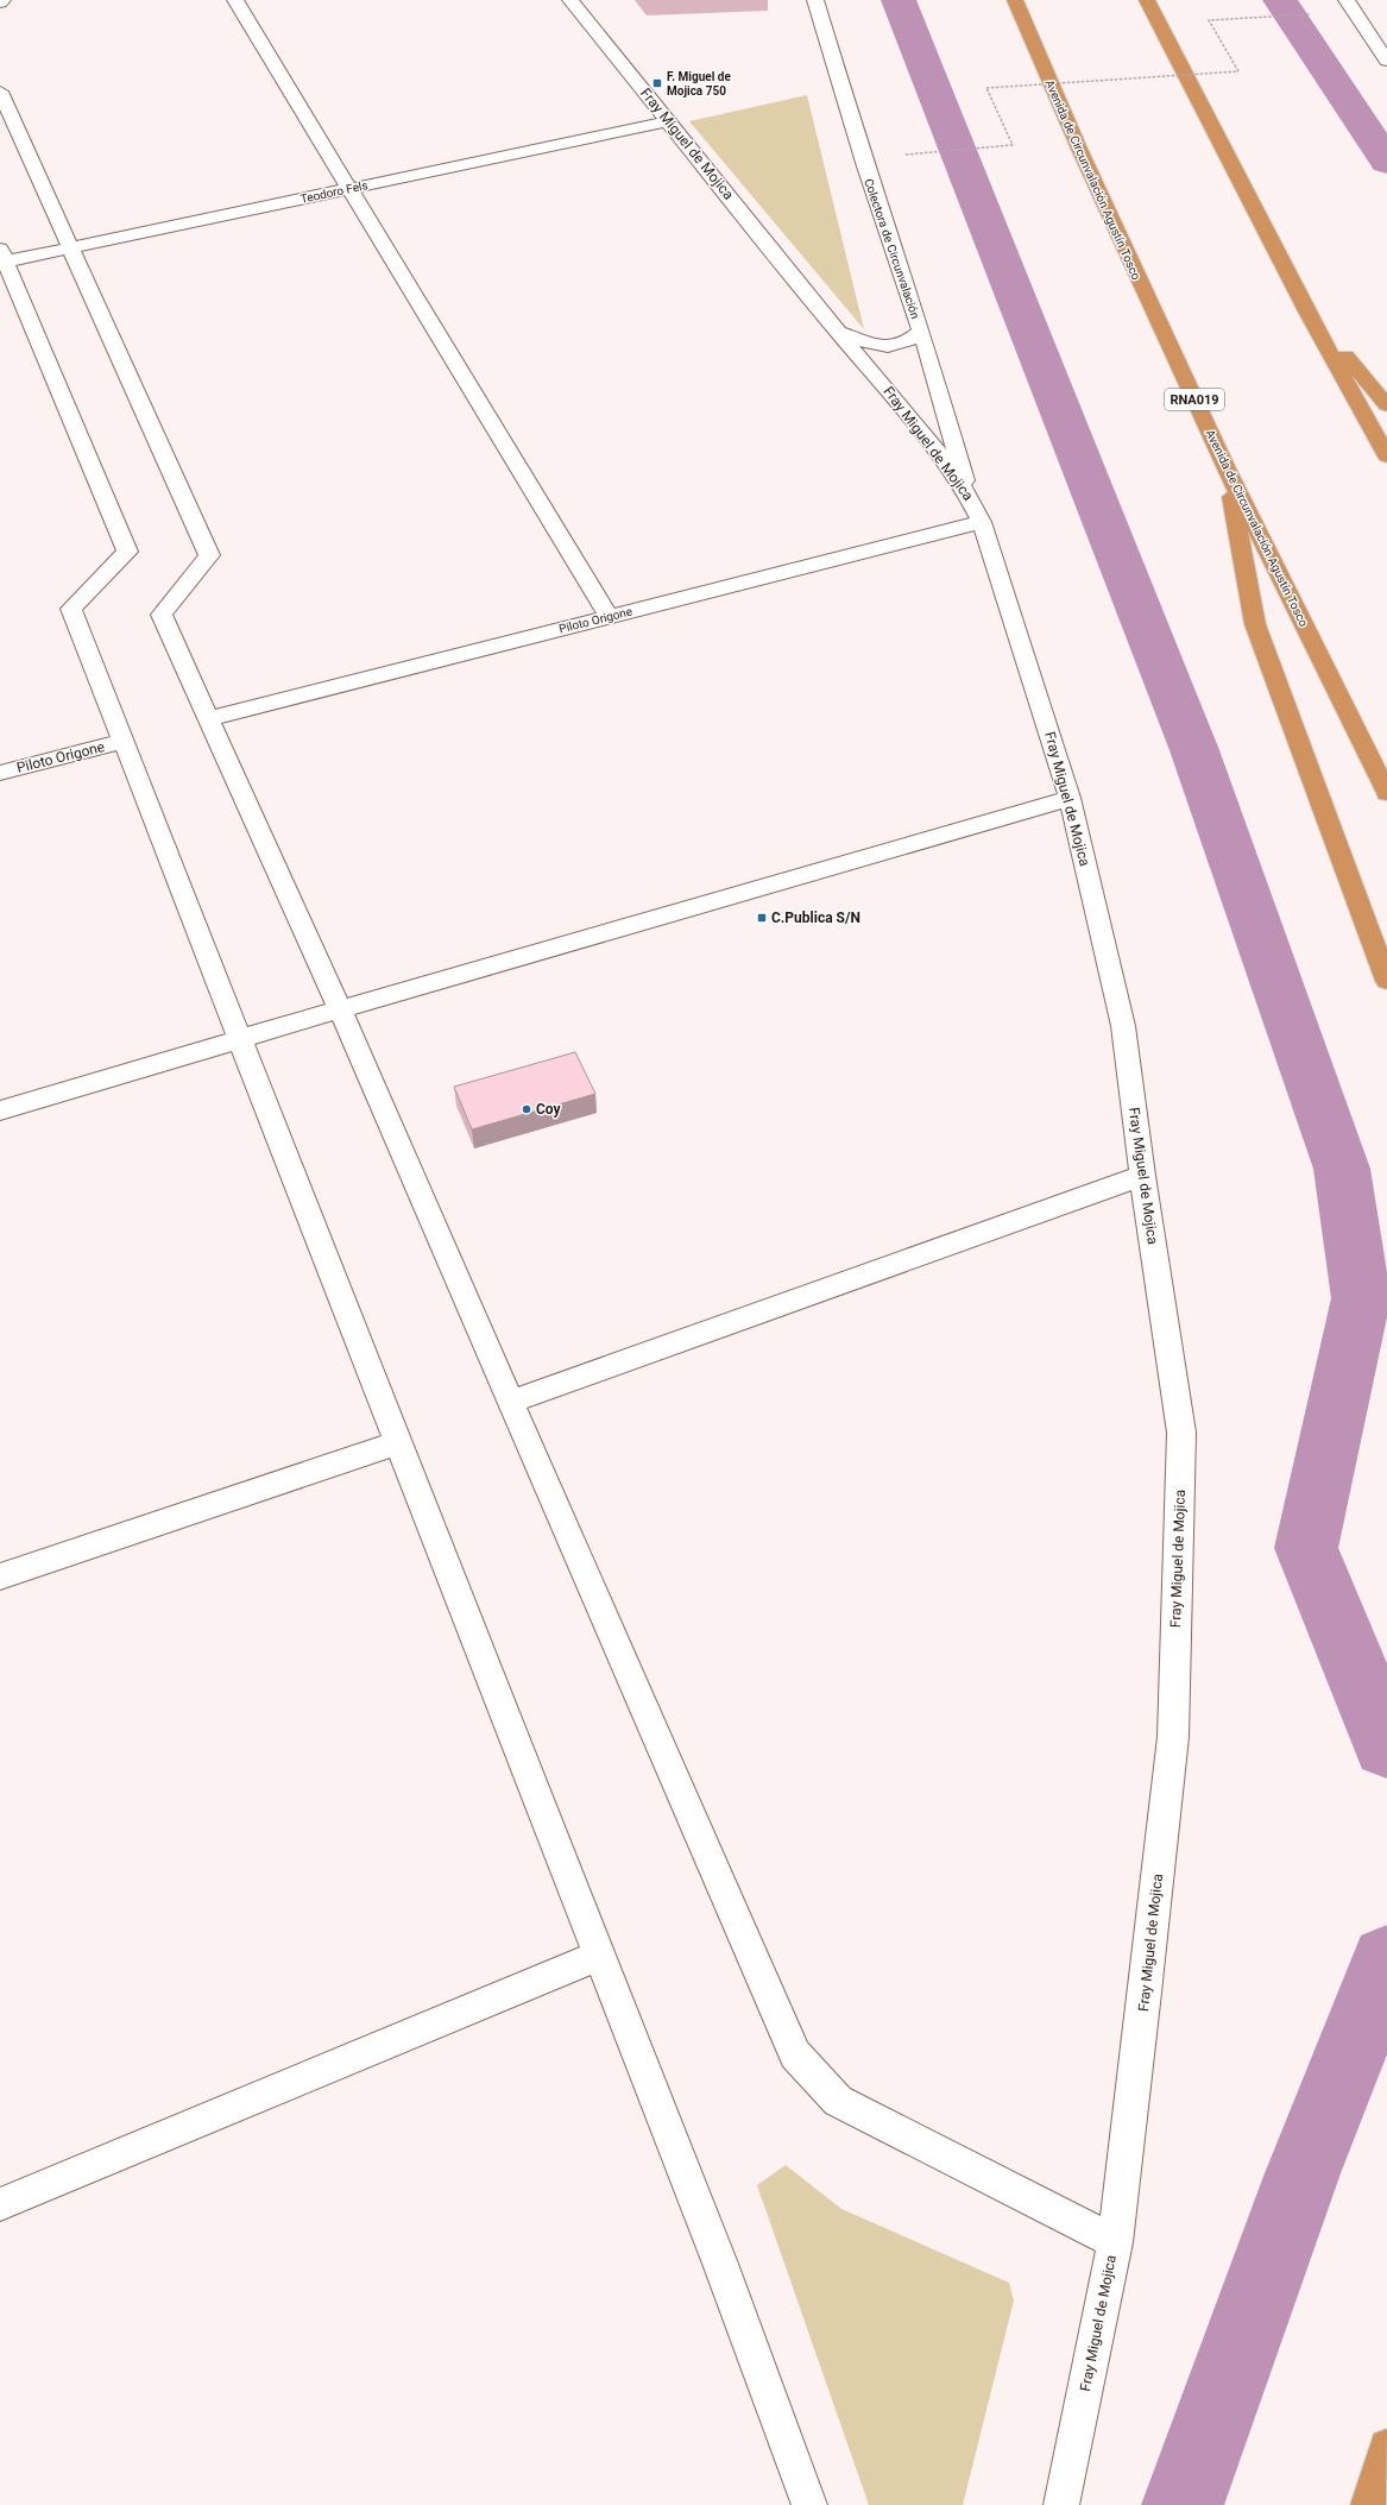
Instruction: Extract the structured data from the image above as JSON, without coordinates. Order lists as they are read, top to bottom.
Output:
{
  "streets": {
    "highway": ["Avenida de Circunvalación Agustín Tosco", "RNA019"],
    "street": [
      "Fray Miguel de Mojica",
      "Teodoro Fels",
      "Colectora de Circunvalación",
      "Piloto Origone"
    ]
  },
  "crossings": [
    ["Fray Miguel de Mojica", "Teodoro Fels"],
    ["Fray Miguel de Mojica", "Colectora de Circunvalación"],
    ["Fray Miguel de Mojica", "Piloto Origone"]
  ],
  "places": {
    "transit": ["F. Miguel de Mojica 750", "C.Publica S/N"],
    "other": ["Coy"]
  }
}
